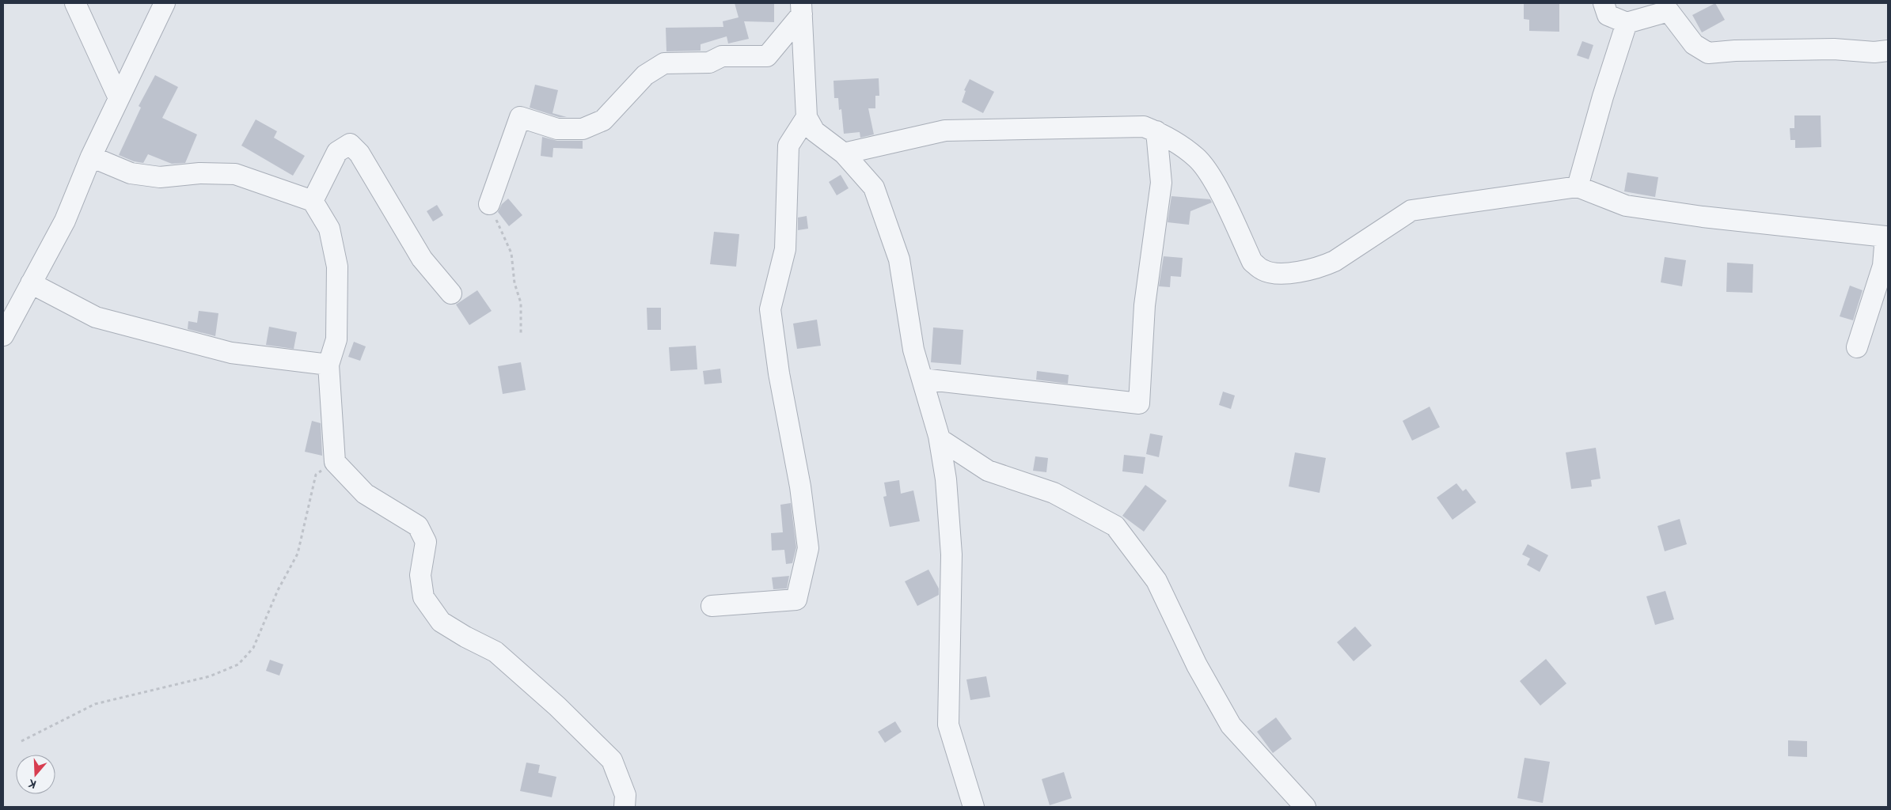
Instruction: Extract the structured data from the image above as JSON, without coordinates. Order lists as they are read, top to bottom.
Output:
{
  "north": "bottom"
}
